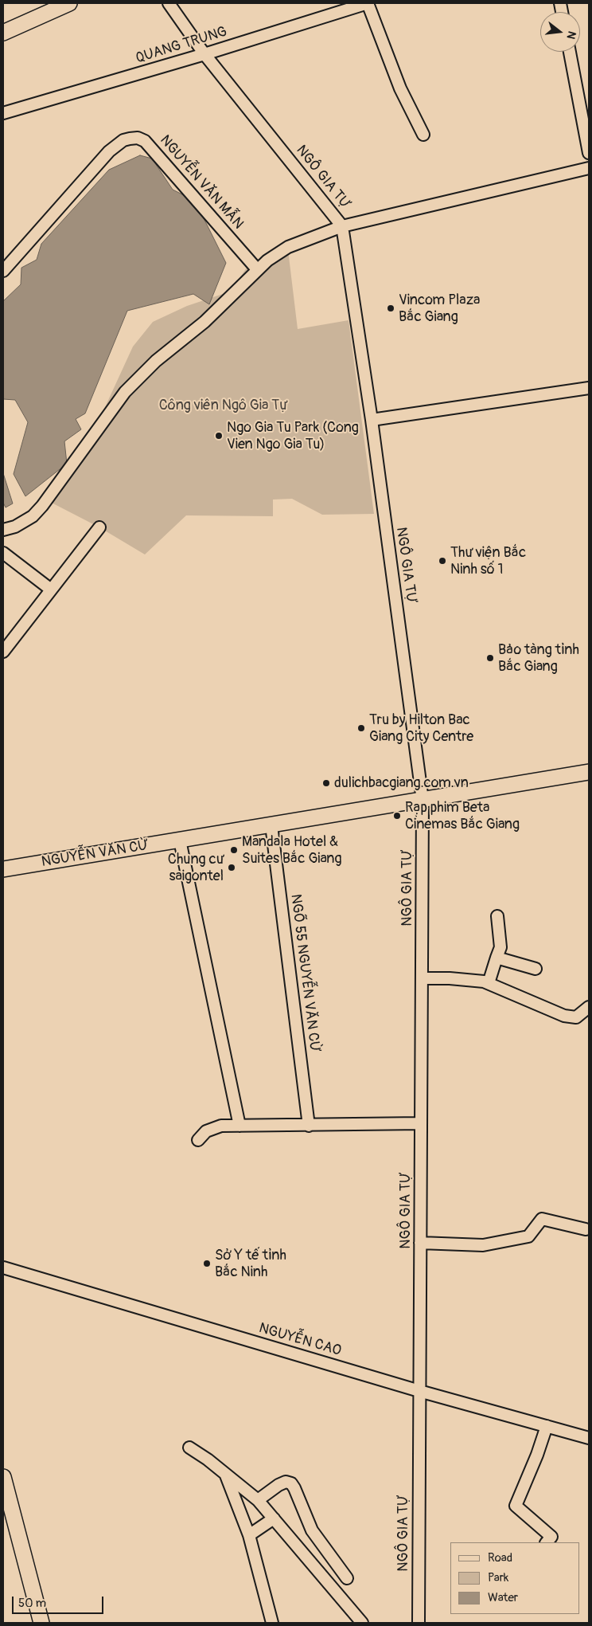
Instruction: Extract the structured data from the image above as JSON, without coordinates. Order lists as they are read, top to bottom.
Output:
{
  "streets": {
    "street": [
      "QUANG TRUNG",
      "NGÔ GIA TỰ",
      "NGUYỄN VĂN MẪN",
      "NGUYỄN VĂN CỪ",
      "NGÕ 55 NGUYỄN VĂN CỪ",
      "NGUYỄN CAO"
    ]
  },
  "crossings": [
    ["QUANG TRUNG", "NGÔ GIA TỰ"],
    ["NGÔ GIA TỰ", "NGUYỄN VĂN CỪ"],
    ["NGÔ GIA TỰ", "NGUYỄN CAO"],
    ["NGUYỄN VĂN CỪ", "NGÕ 55 NGUYỄN VĂN CỪ"]
  ],
  "parks": ["Công viên Ngô Gia Tự"],
  "places": [
    "Vincom Plaza Bắc Giang",
    "Ngo Gia Tu Park (Cong Vien Ngo Gia Tu)",
    "Thư viện Bắc Ninh số 1",
    "Bảo tàng tỉnh Bắc Giang",
    "Tru by Hilton Bac Giang City Centre",
    "dulichbacgiang.com.vn",
    "Rạp phim Beta Cinemas Bắc Giang",
    "Mandala Hotel & Suites Bắc Giang",
    "Chung cư saigontel",
    "Sở Y tế tỉnh Bắc Ninh"
  ],
  "legend": ["Road", "Park", "Water"],
  "scale_bar": "50 m",
  "north": "right"
}
